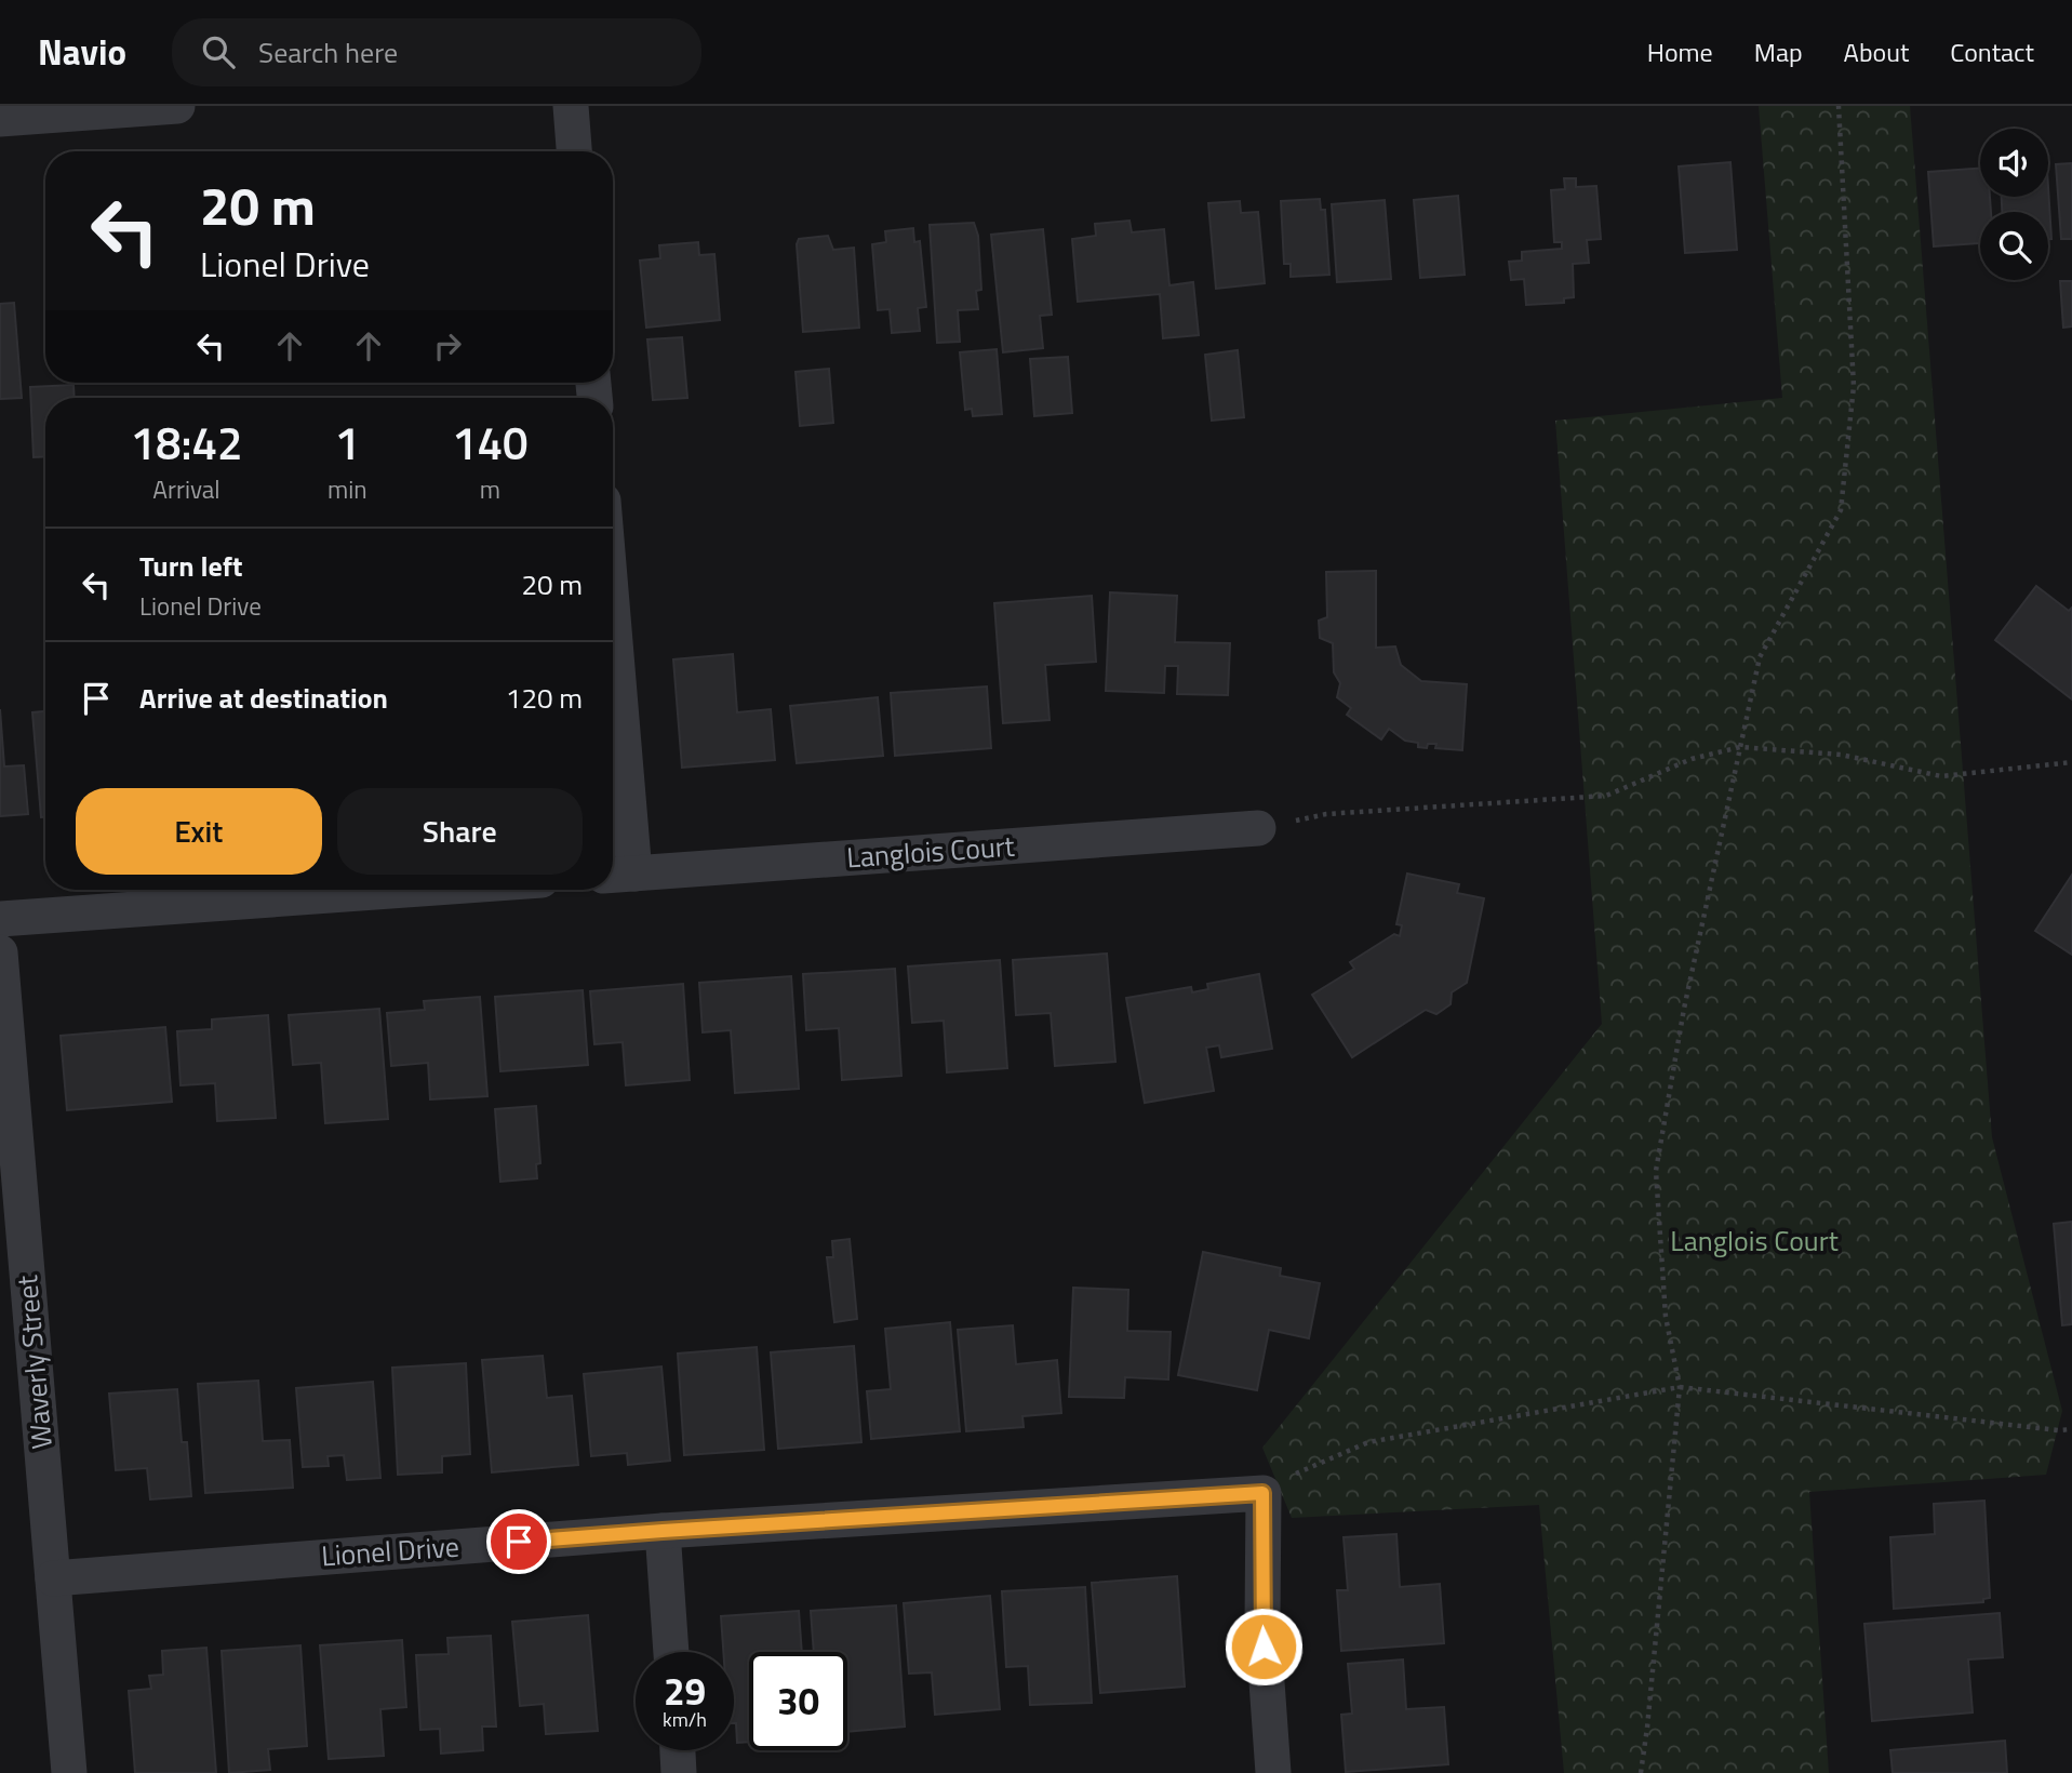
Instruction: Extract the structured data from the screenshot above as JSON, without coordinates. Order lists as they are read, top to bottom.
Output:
{
  "streets": {
    "street": ["Langlois Court", "Waverly Street", "Lionel Drive"]
  },
  "crossings": [
    ["Waverly Street", "Lionel Drive"]
  ],
  "parks": ["Langlois Court"],
  "page": {
    "header": "Navio",
    "search": "Search here",
    "nav": [
      "Home",
      "Map",
      "About",
      "Contact"
    ],
    "turn": ["20 m", "Lionel Drive"],
    "eta": [
      "18:42",
      "Arrival",
      "1",
      "min",
      "140",
      "m"
    ],
    "list": [
      {
        "name": "Turn left",
        "note": "Lionel Drive",
        "value": "20 m"
      },
      {
        "name": "Arrive at destination",
        "value": "120 m"
      }
    ],
    "buttons": ["Exit", "Share"],
    "speed": "29 km/h",
    "limit": "30"
  }
}
